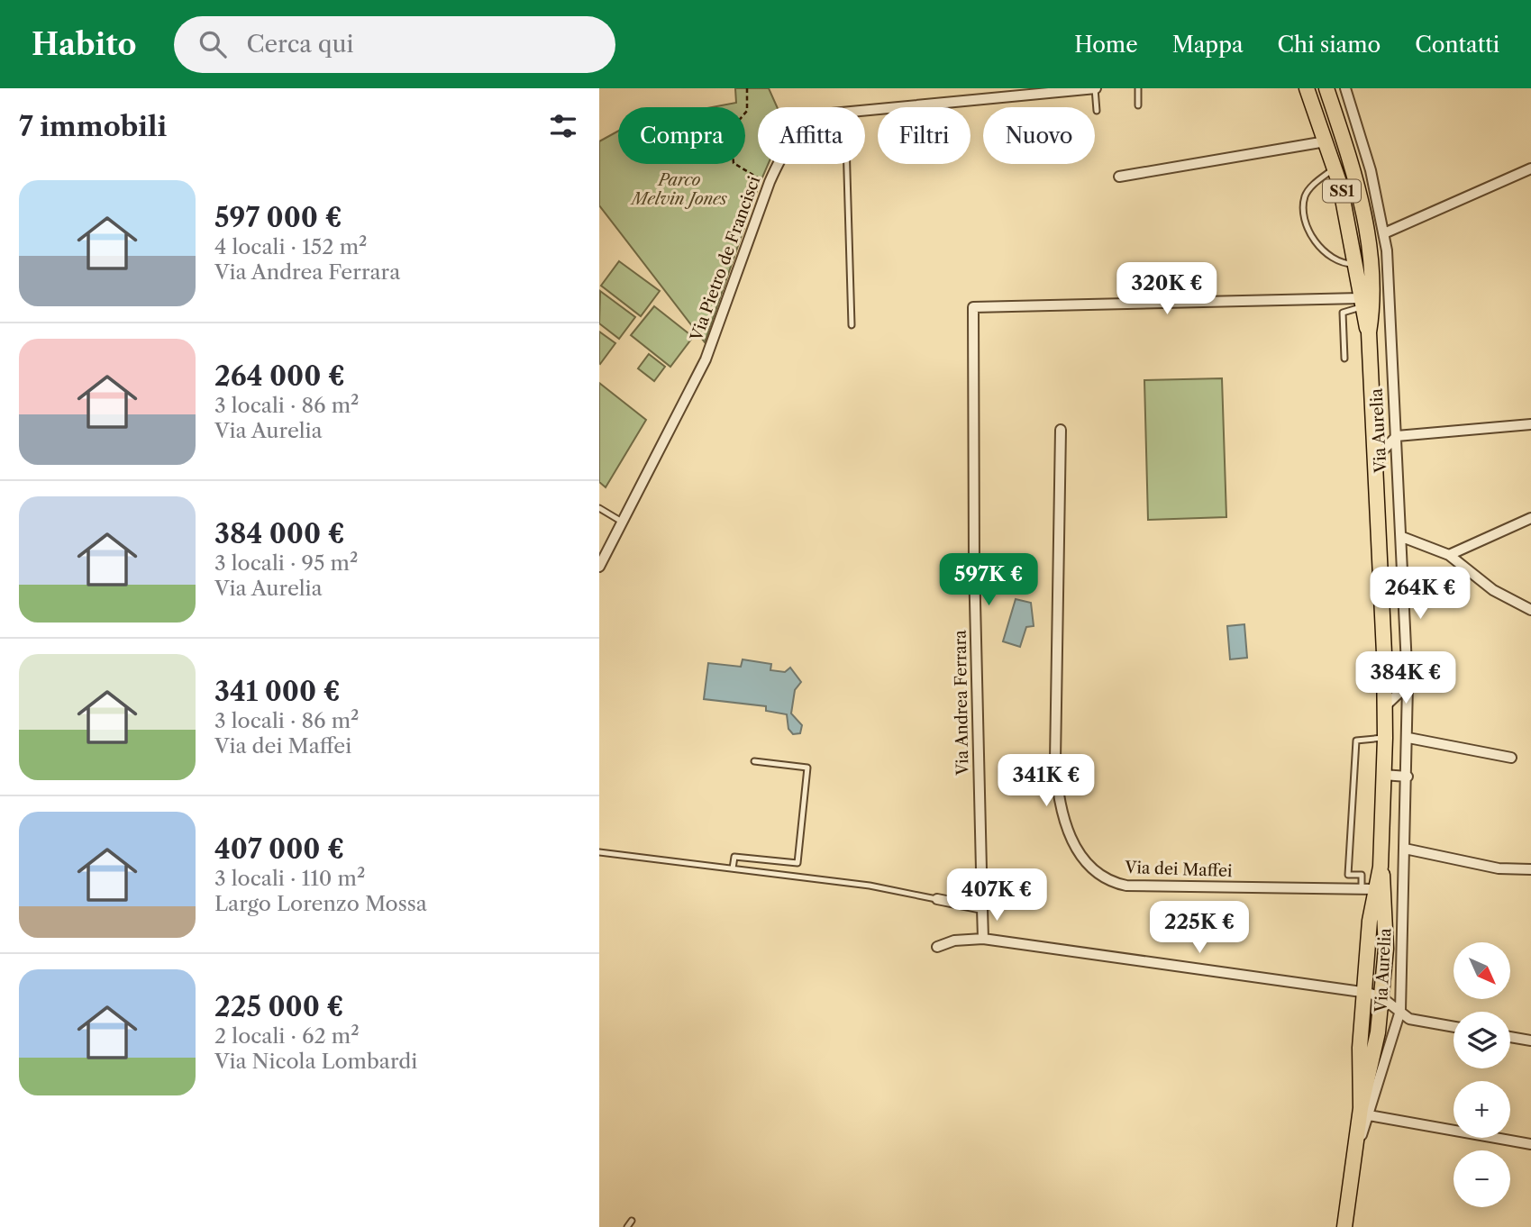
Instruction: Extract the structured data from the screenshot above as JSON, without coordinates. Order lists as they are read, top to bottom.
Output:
{
  "streets": {
    "main road": ["SS1", "Via Aurelia"],
    "street": ["Via Pietro de Francisci", "Via Andrea Ferrara", "Via dei Maffei"]
  },
  "crossings": [
    ["Via Aurelia", "Via Andrea Ferrara"],
    ["Via Aurelia", "Via dei Maffei"]
  ],
  "parks": ["Parco Melvin Jones"],
  "north": "bottom right",
  "page": {
    "header": "Habito",
    "search": "Cerca qui",
    "nav": [
      "Home",
      "Mappa",
      "Chi siamo",
      "Contatti"
    ],
    "heading": "7 immobili",
    "chip": [
      "Compra",
      "Affitta",
      "Filtri",
      "Nuovo"
    ],
    "list": [
      {
        "name": "597 000 €",
        "note": "4 locali · 152 m² · Via Andrea Ferrara"
      },
      {
        "name": "264 000 €",
        "note": "3 locali · 86 m² · Via Aurelia"
      },
      {
        "name": "384 000 €",
        "note": "3 locali · 95 m² · Via Aurelia"
      },
      {
        "name": "341 000 €",
        "note": "3 locali · 86 m² · Via dei Maffei"
      },
      {
        "name": "407 000 €",
        "note": "3 locali · 110 m² · Largo Lorenzo Mossa"
      },
      {
        "name": "225 000 €",
        "note": "2 locali · 62 m² · Via Nicola Lombardi"
      }
    ],
    "price": [
      "320K €",
      "597K €",
      "264K €",
      "384K €",
      "341K €",
      "407K €",
      "225K €"
    ],
    "map_buttons": ["+", "−"]
  }
}
